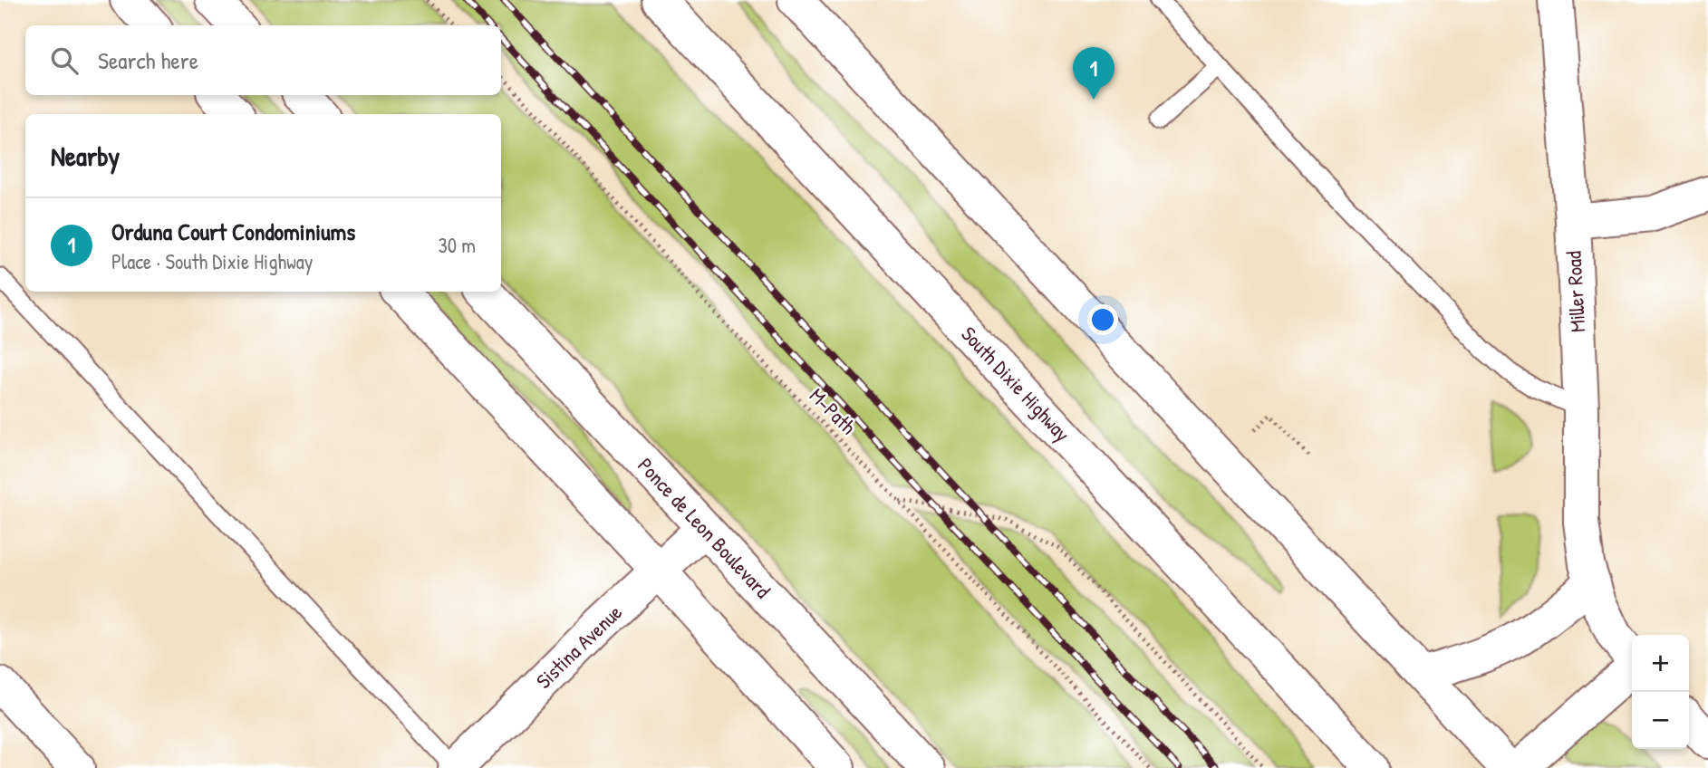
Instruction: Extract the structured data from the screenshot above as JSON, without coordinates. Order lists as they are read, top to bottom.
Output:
{
  "streets": {
    "main road": [
      "Miller Road",
      "South Dixie Highway",
      "Ponce de Leon Boulevard",
      "Sistina Avenue"
    ],
    "path": ["M-Path"]
  },
  "crossings": [
    ["Ponce de Leon Boulevard", "Sistina Avenue"]
  ],
  "page": {
    "search": "Search here",
    "pins": "1",
    "heading": "Nearby",
    "list": [
      {
        "mark": "1",
        "name": "Orduna Court Condominiums",
        "note": "Place · South Dixie Highway",
        "value": "30 m"
      }
    ],
    "map_buttons": ["+", "−"]
  }
}
